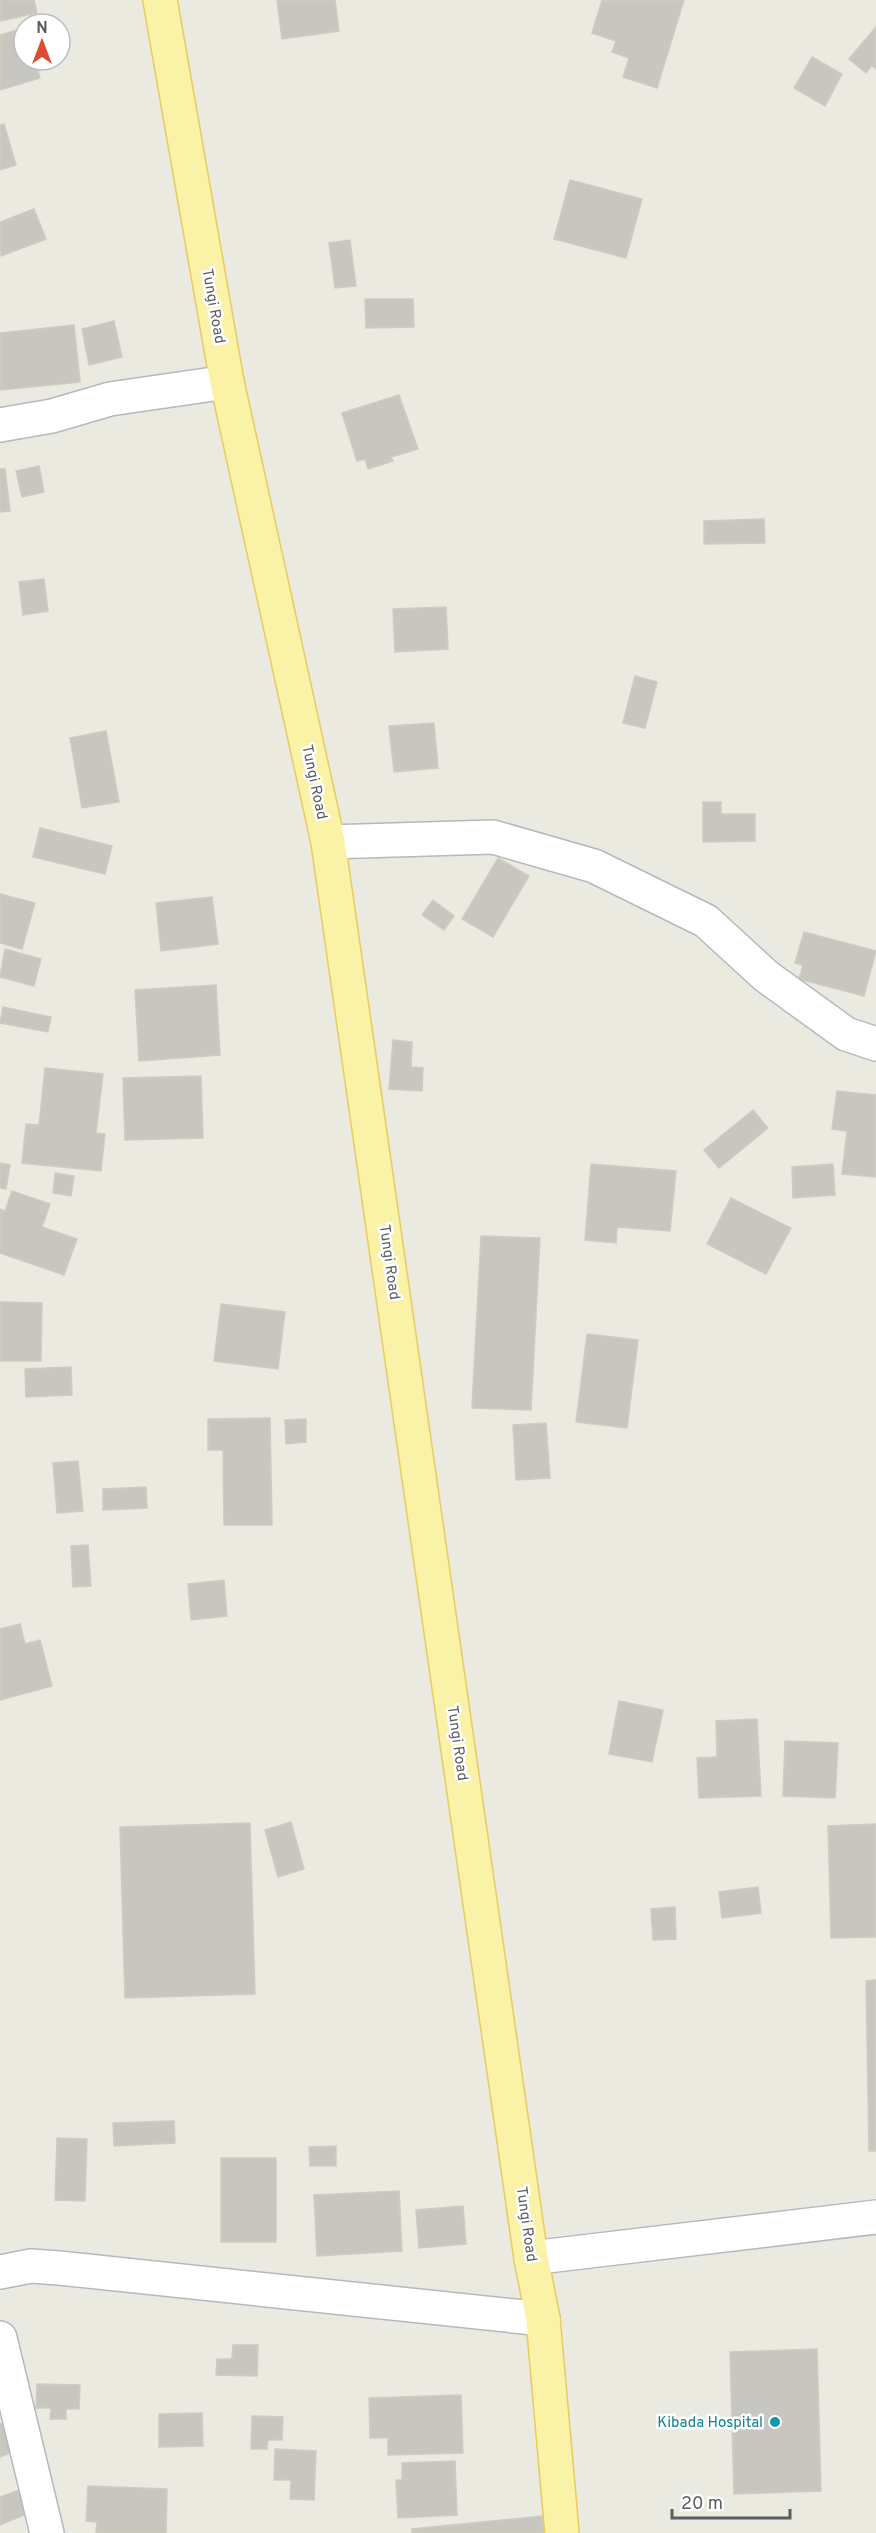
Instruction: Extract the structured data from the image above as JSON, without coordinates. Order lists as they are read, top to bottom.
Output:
{
  "streets": {
    "main road": ["Tungi Road"]
  },
  "places": ["Kibada Hospital"],
  "scale_bar": "20 m",
  "north": "top"
}
